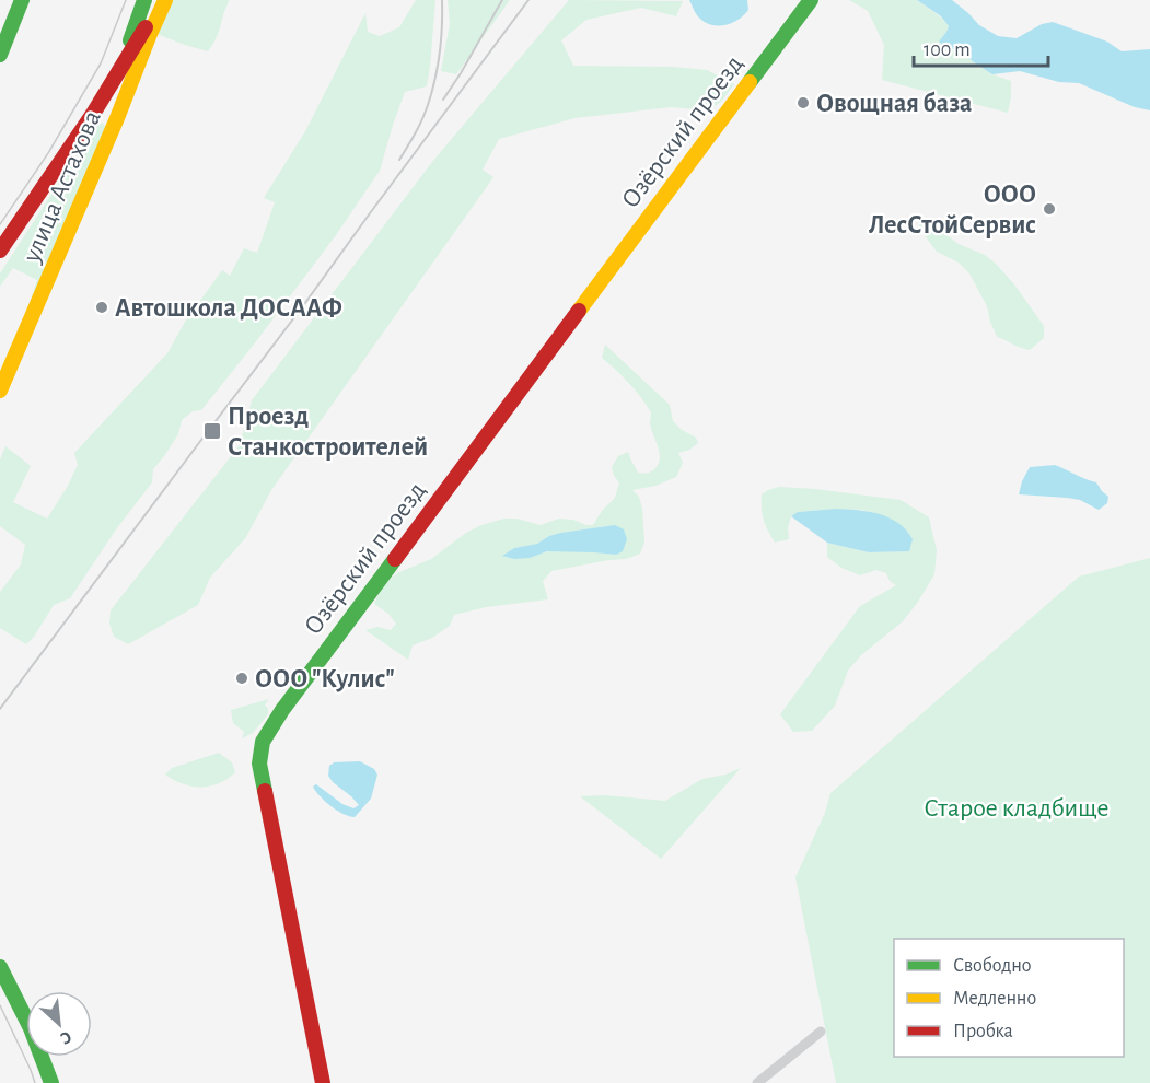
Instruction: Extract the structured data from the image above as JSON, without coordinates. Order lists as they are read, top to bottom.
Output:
{
  "streets": {
    "street": ["Озёрский проезд", "улица Астахова"]
  },
  "parks": ["Старое кладбище"],
  "places": {
    "other": [
      "Овощная база",
      "ООО ЛесСтойСервис",
      "Автошкола ДОСААФ",
      "ООО \"Кулис\""
    ],
    "transit": ["Проезд Станкостроителей"]
  },
  "legend": ["Свободно", "Медленно", "Пробка"],
  "scale_bar": "100 m",
  "north": "bottom right"
}
